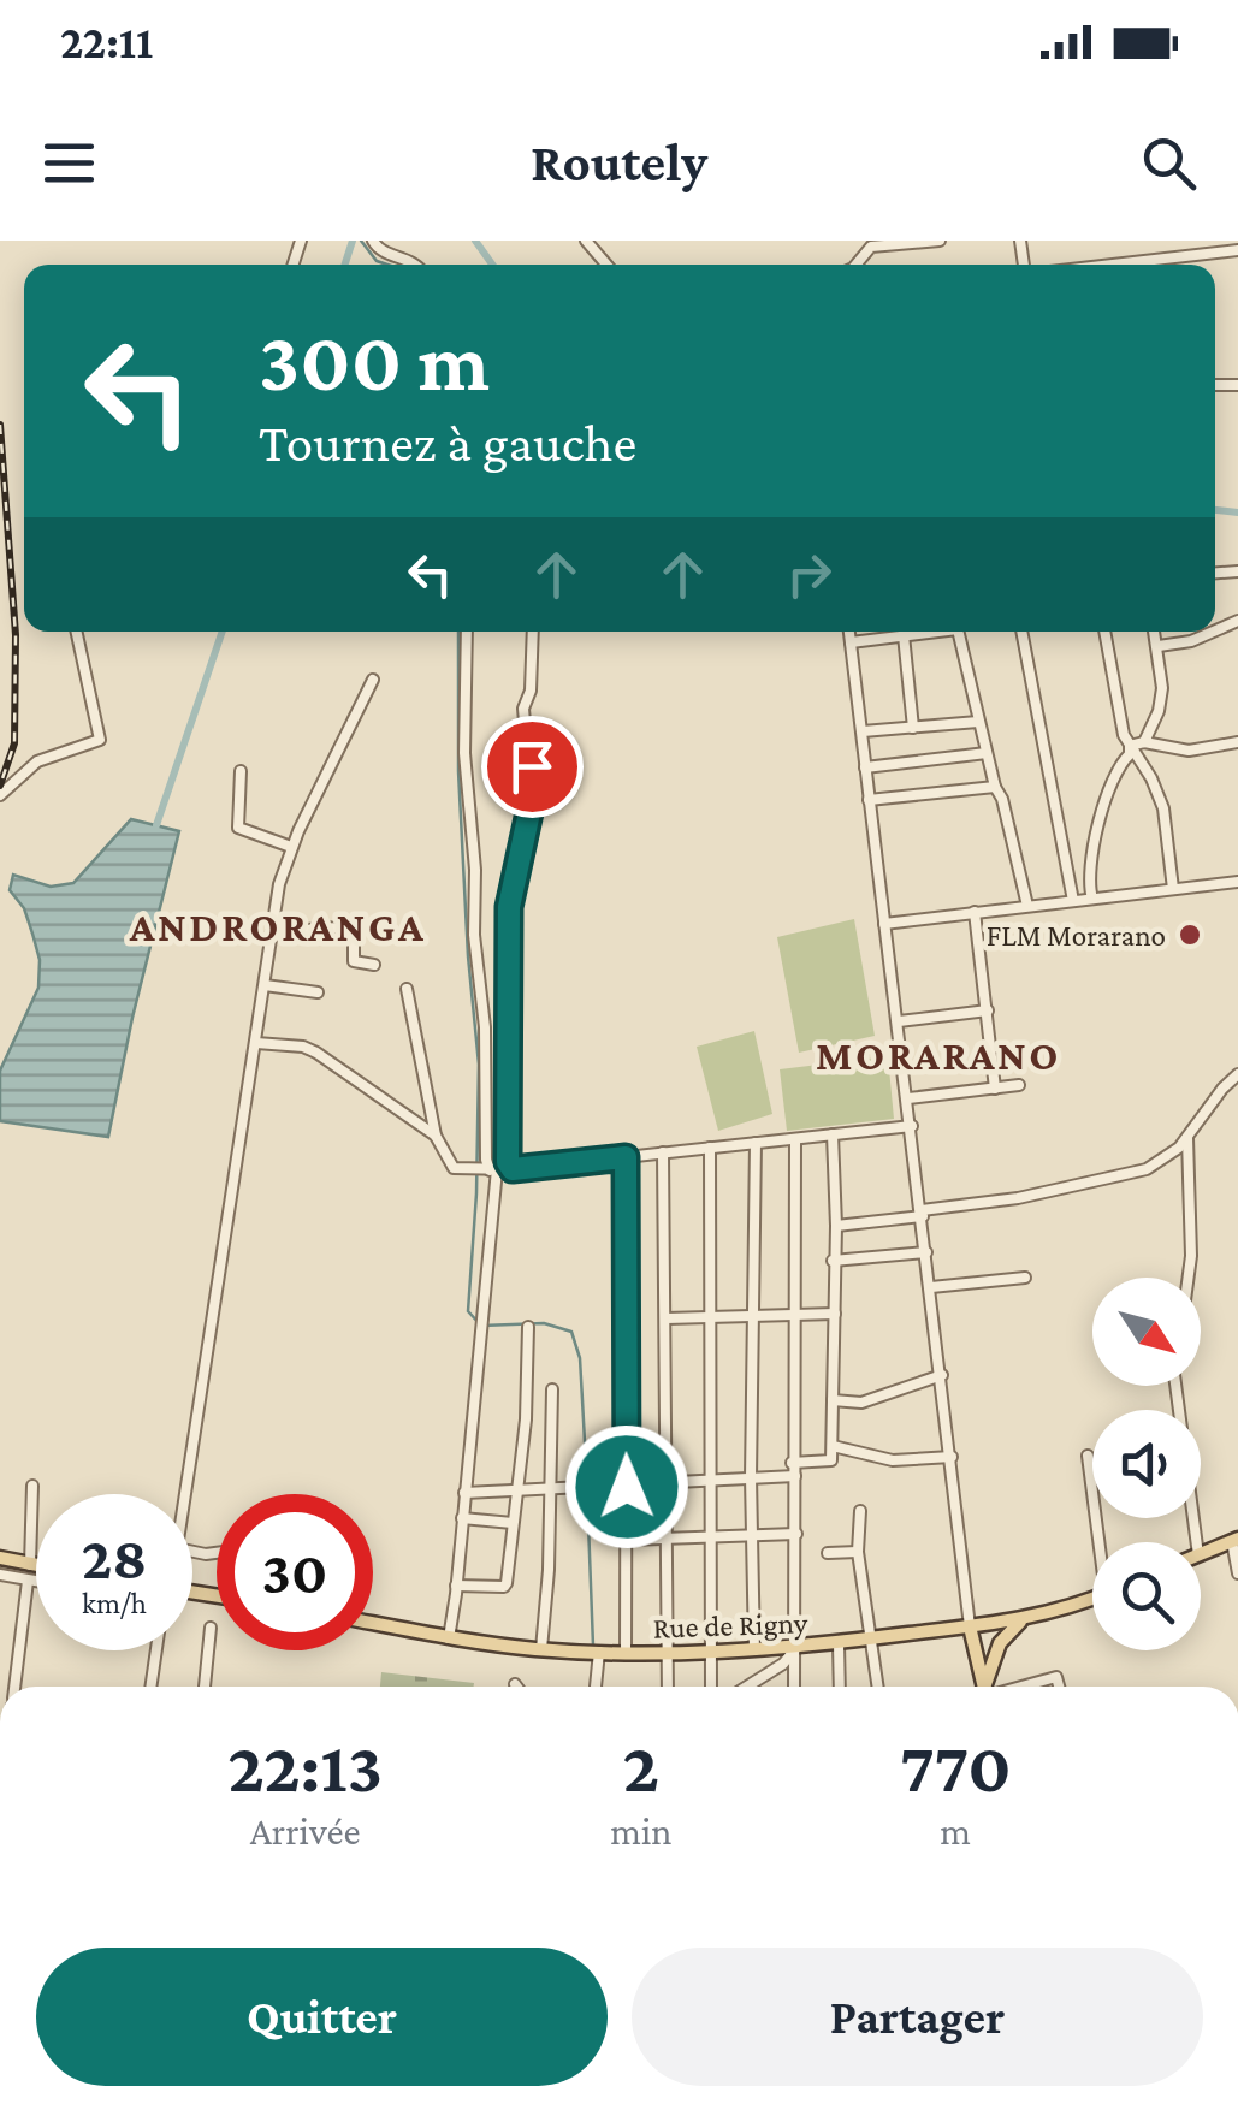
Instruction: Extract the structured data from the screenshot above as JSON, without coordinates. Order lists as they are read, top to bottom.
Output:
{
  "streets": {
    "main road": ["Rue de Rigny"]
  },
  "districts": ["ANDRORANGA", "MORARANO"],
  "places": ["FLM Morarano"],
  "north": "bottom right",
  "page": {
    "status": "22:11",
    "header": "Routely",
    "turn": ["300 m", "Tournez à gauche"],
    "speed": "28 km/h",
    "limit": "30",
    "eta": [
      "22:13",
      "Arrivée",
      "2",
      "min",
      "770",
      "m"
    ],
    "buttons": ["Quitter", "Partager"]
  }
}
